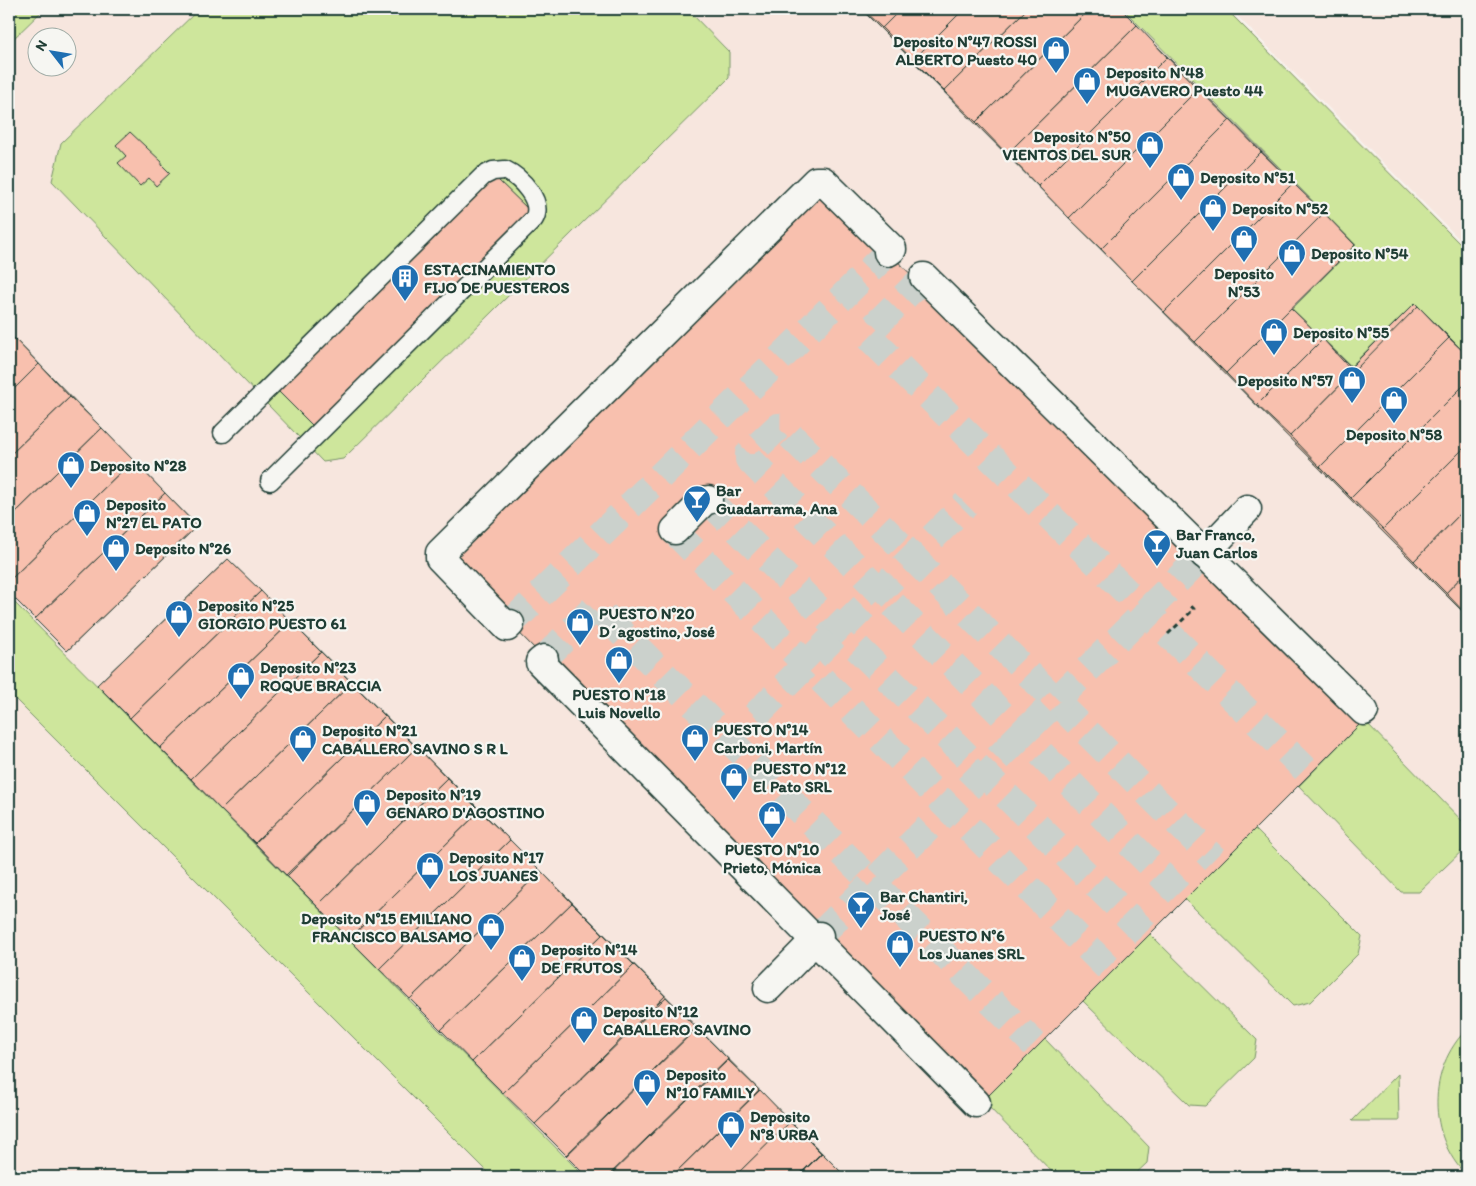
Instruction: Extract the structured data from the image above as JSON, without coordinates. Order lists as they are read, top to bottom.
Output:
{
  "places": {
    "shop": [
      "Deposito N°47 ROSSI ALBERTO Puesto 40",
      "Deposito N°48 MUGAVERO Puesto 44",
      "Deposito N°50 VIENTOS DEL SUR",
      "Deposito N°51",
      "Deposito N°52",
      "Deposito N°53",
      "Deposito N°54",
      "Deposito N°55",
      "Deposito N°57",
      "Deposito N°58",
      "Deposito N°28",
      "Deposito N°27 EL PATO",
      "Deposito N°26",
      "Deposito N°25 GIORGIO PUESTO 61",
      "PUESTO N°20 D´agostino, José",
      "PUESTO N°18 Luis Novello",
      "Deposito N°23 ROQUE BRACCIA",
      "PUESTO N°14 Carboni, Martín",
      "Deposito N°21 CABALLERO SAVINO S R L",
      "PUESTO N°12 El Pato SRL",
      "Deposito N°19 GENARO D'AGOSTINO",
      "PUESTO N°10 Prieto, Mónica",
      "Deposito N°17 LOS JUANES",
      "Deposito N°15 EMILIANO FRANCISCO BALSAMO",
      "PUESTO N°6 Los Juanes SRL",
      "Deposito N°14 DE FRUTOS",
      "Deposito N°12 CABALLERO SAVINO",
      "Deposito N°10 FAMILY",
      "Deposito N°8 URBA"
    ],
    "building": ["ESTACINAMIENTO FIJO DE PUESTEROS"],
    "bar": ["Bar Guadarrama, Ana", "Bar Franco, Juan Carlos", "Bar Chantiri, José"]
  },
  "north": "top left"
}
